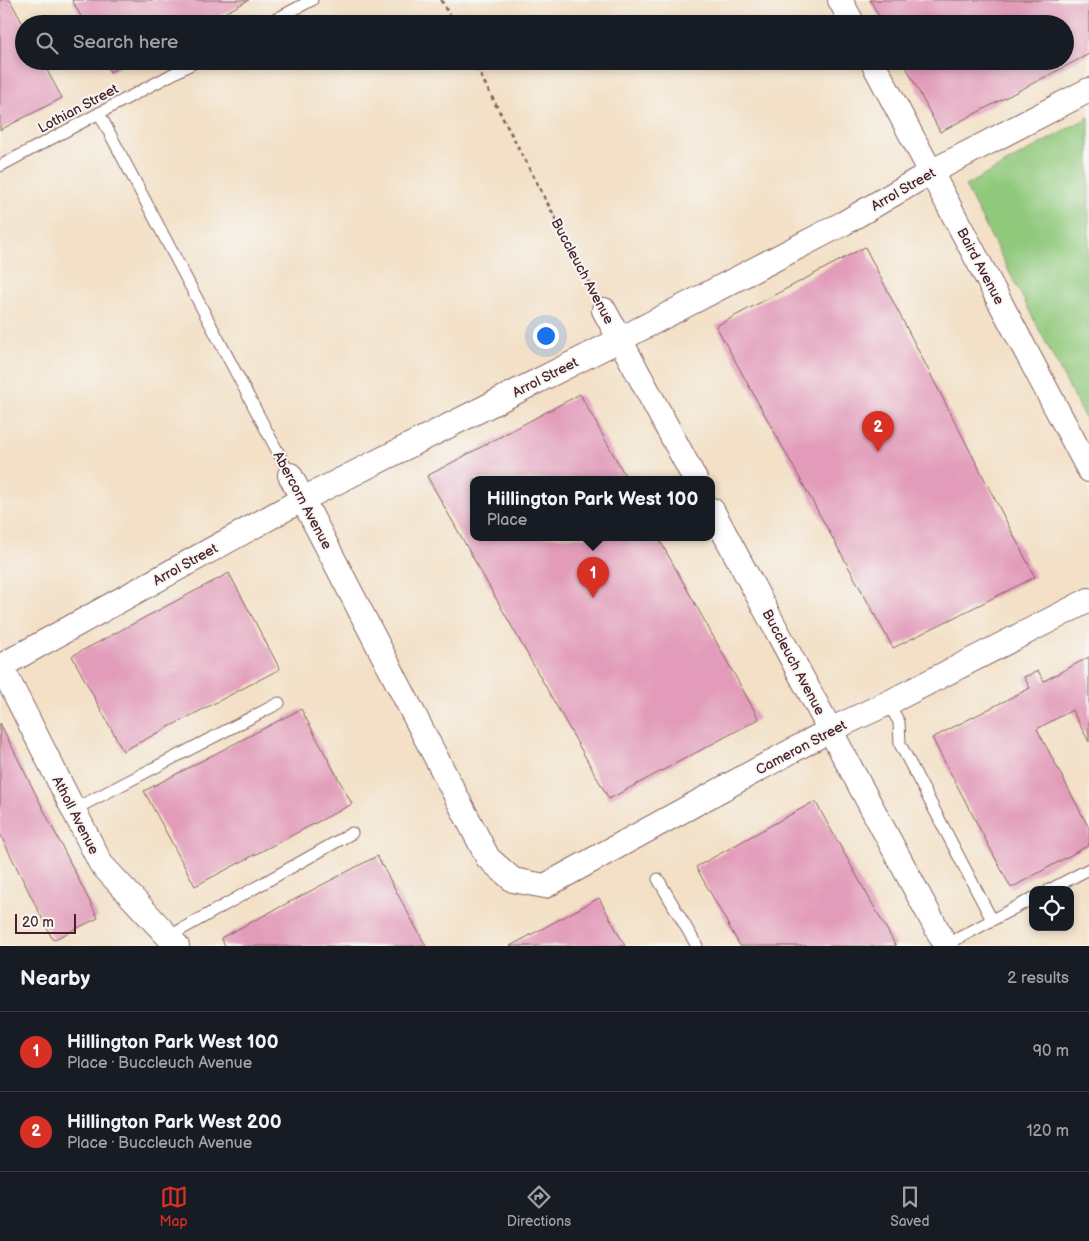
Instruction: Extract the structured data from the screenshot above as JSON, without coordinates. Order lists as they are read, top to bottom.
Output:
{
  "streets": {
    "street": [
      "Arrol Street",
      "Baird Avenue",
      "Buccleuch Avenue",
      "Abercorn Avenue",
      "Cameron Street",
      "Atholl Avenue"
    ],
    "lane": ["Lothian Street"]
  },
  "crossings": [
    ["Lothian Street", "Abercorn Avenue"],
    ["Arrol Street", "Baird Avenue"],
    ["Arrol Street", "Buccleuch Avenue"],
    ["Arrol Street", "Abercorn Avenue"],
    ["Arrol Street", "Atholl Avenue"],
    ["Buccleuch Avenue", "Cameron Street"],
    ["Abercorn Avenue", "Cameron Street"]
  ],
  "scale_bar": "20 m",
  "page": {
    "search": "Search here",
    "pins": ["2", "1"],
    "popup": ["Hillington Park West 100", "Place"],
    "scale": "20 m",
    "heading": ["Nearby", "2 results"],
    "list": [
      {
        "mark": "1",
        "name": "Hillington Park West 100",
        "note": "Place · Buccleuch Avenue",
        "value": "90 m"
      },
      {
        "mark": "2",
        "name": "Hillington Park West 200",
        "note": "Place · Buccleuch Avenue",
        "value": "120 m"
      }
    ],
    "nav": ["Map", "Directions", "Saved"]
  }
}
